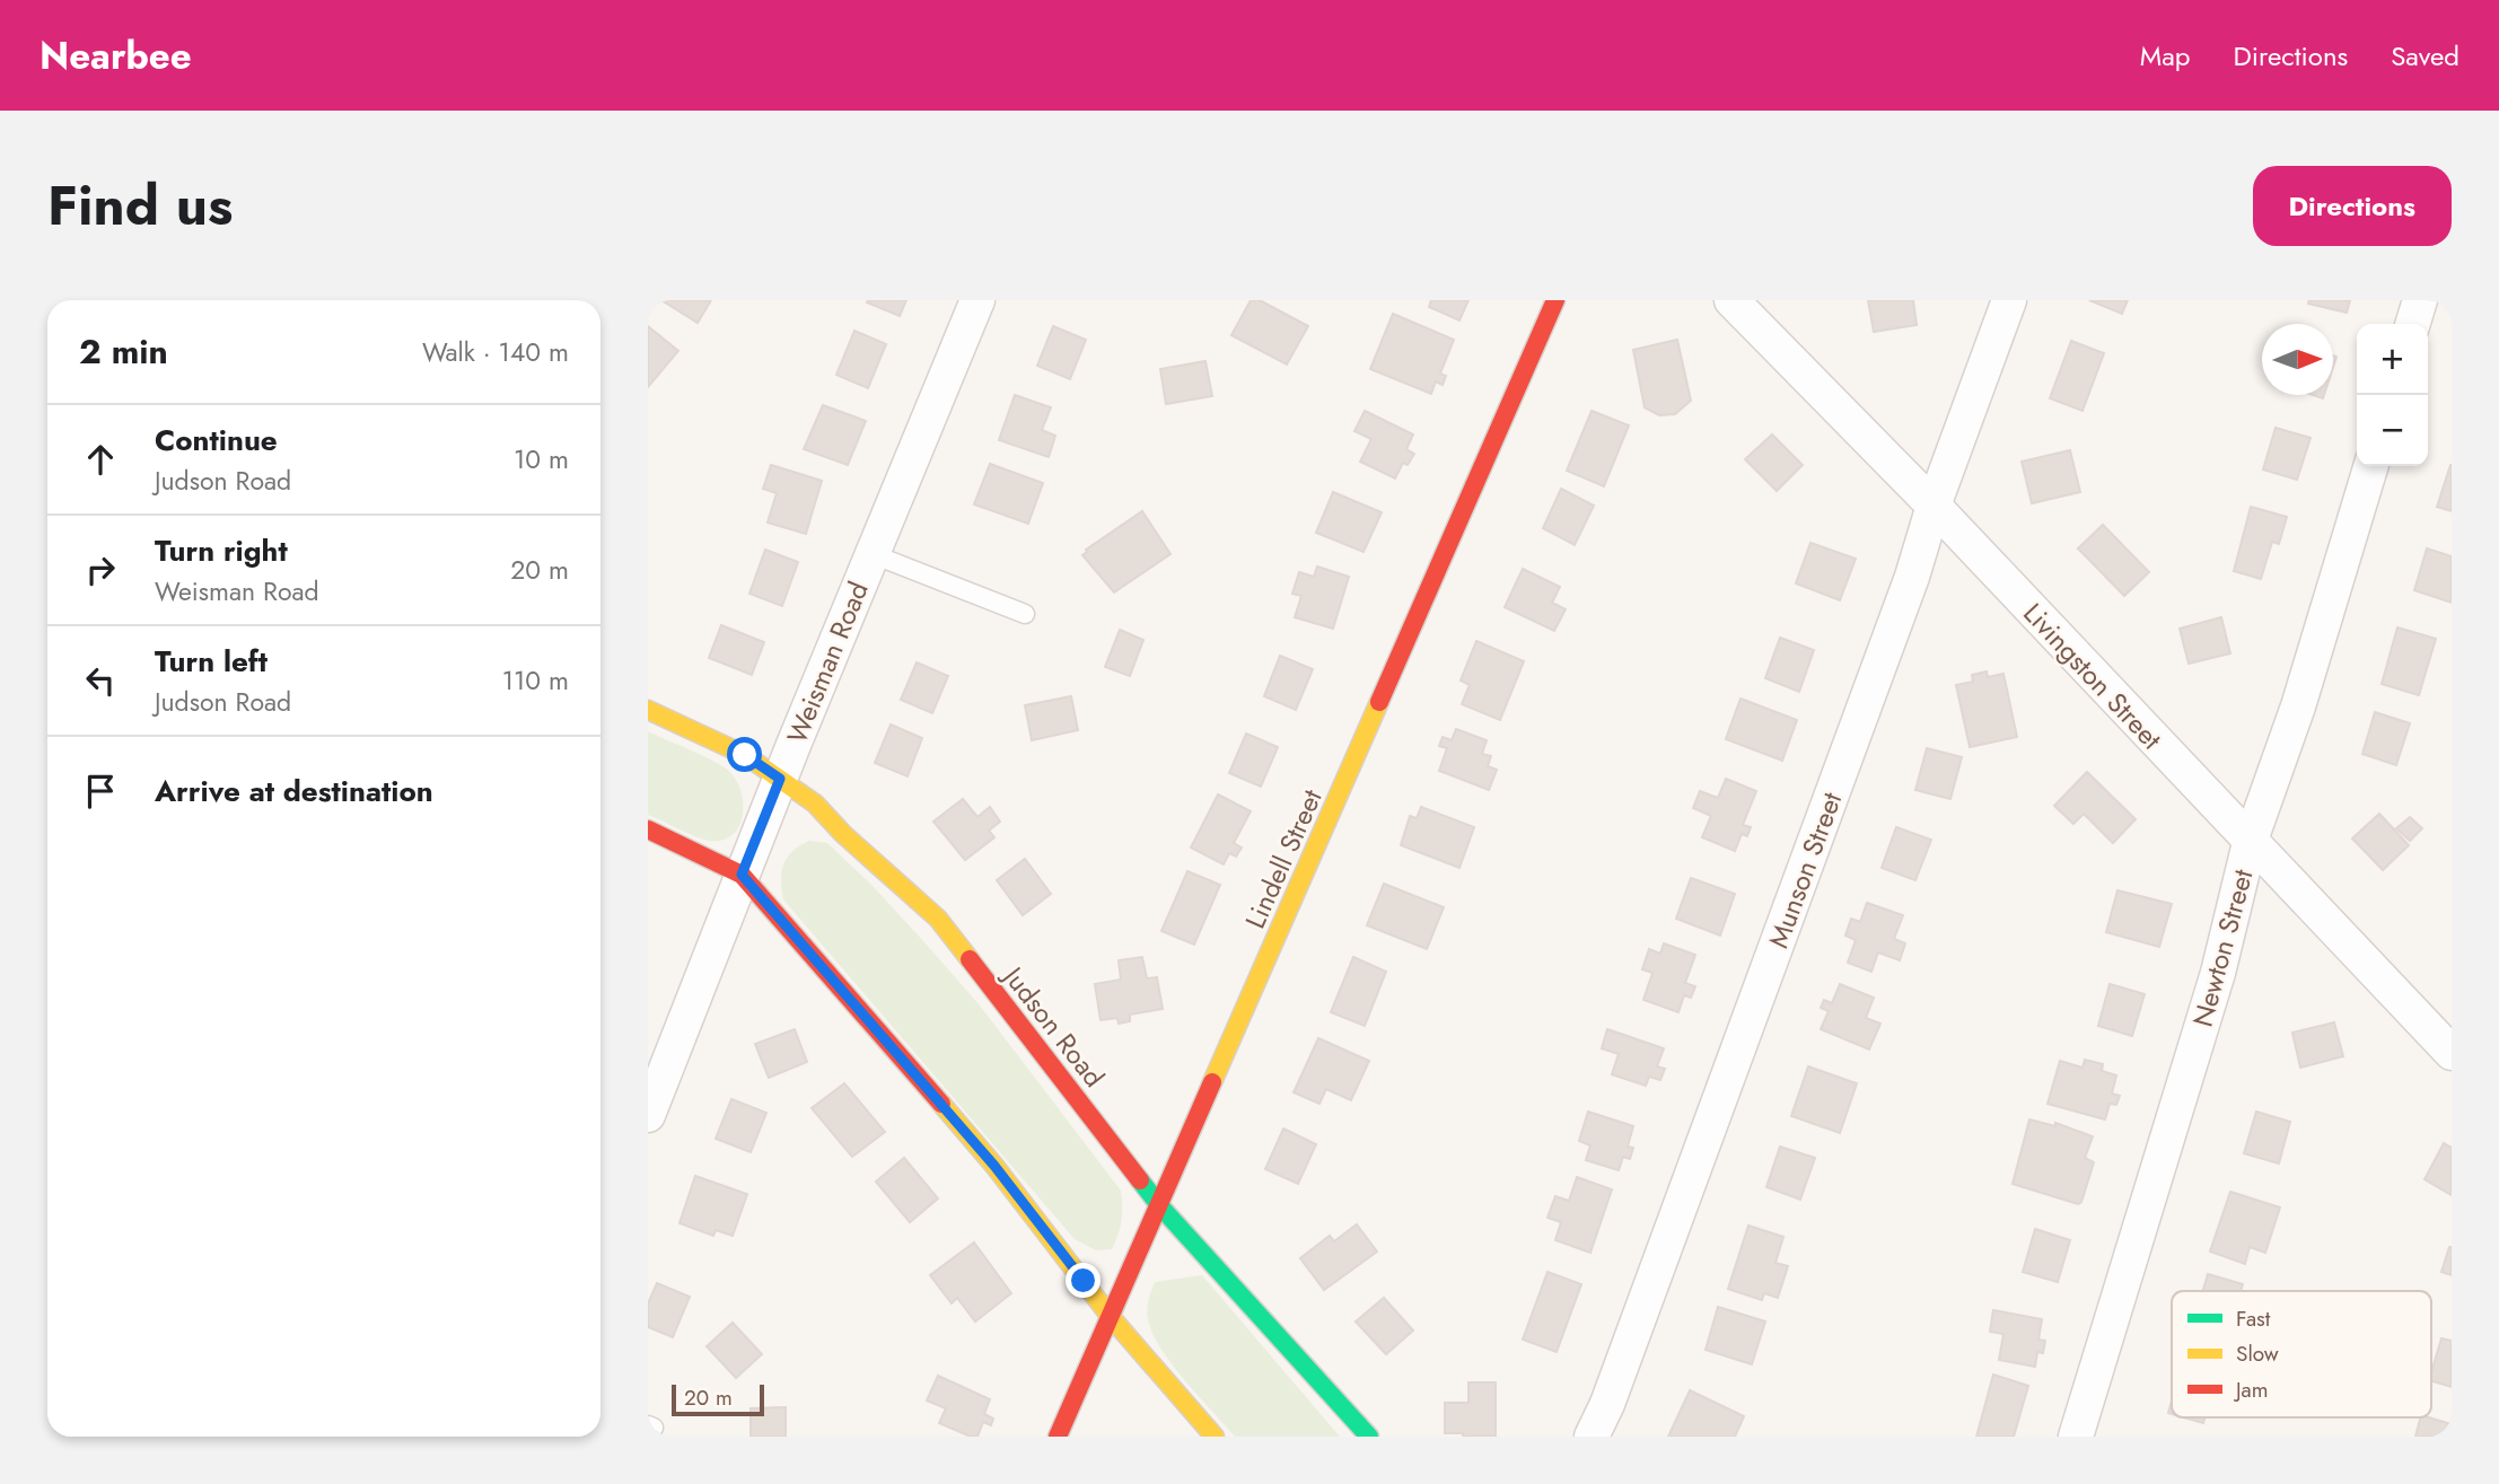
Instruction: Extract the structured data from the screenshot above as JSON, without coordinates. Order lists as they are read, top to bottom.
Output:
{
  "streets": {
    "street": [
      "Weisman Road",
      "Livingston Street",
      "Lindell Street",
      "Munson Street",
      "Newton Street",
      "Judson Road"
    ]
  },
  "crossings": [
    ["Weisman Road", "Judson Road"],
    ["Livingston Street", "Munson Street"],
    ["Livingston Street", "Newton Street"],
    ["Lindell Street", "Judson Road"]
  ],
  "legend": ["Fast", "Slow", "Jam"],
  "scale_bar": "20 m",
  "north": "right",
  "page": {
    "header": "Nearbee",
    "nav": ["Map", "Directions", "Saved"],
    "title": "Find us",
    "buttons": "Directions",
    "heading": ["2 min", "Walk · 140 m"],
    "map_buttons": ["+", "−"],
    "list": [
      ["Continue", "Judson Road", "10 m"],
      ["Turn right", "Weisman Road", "20 m"],
      ["Turn left", "Judson Road", "110 m"],
      "Arrive at destination"
    ],
    "scale": "20 m"
  }
}
